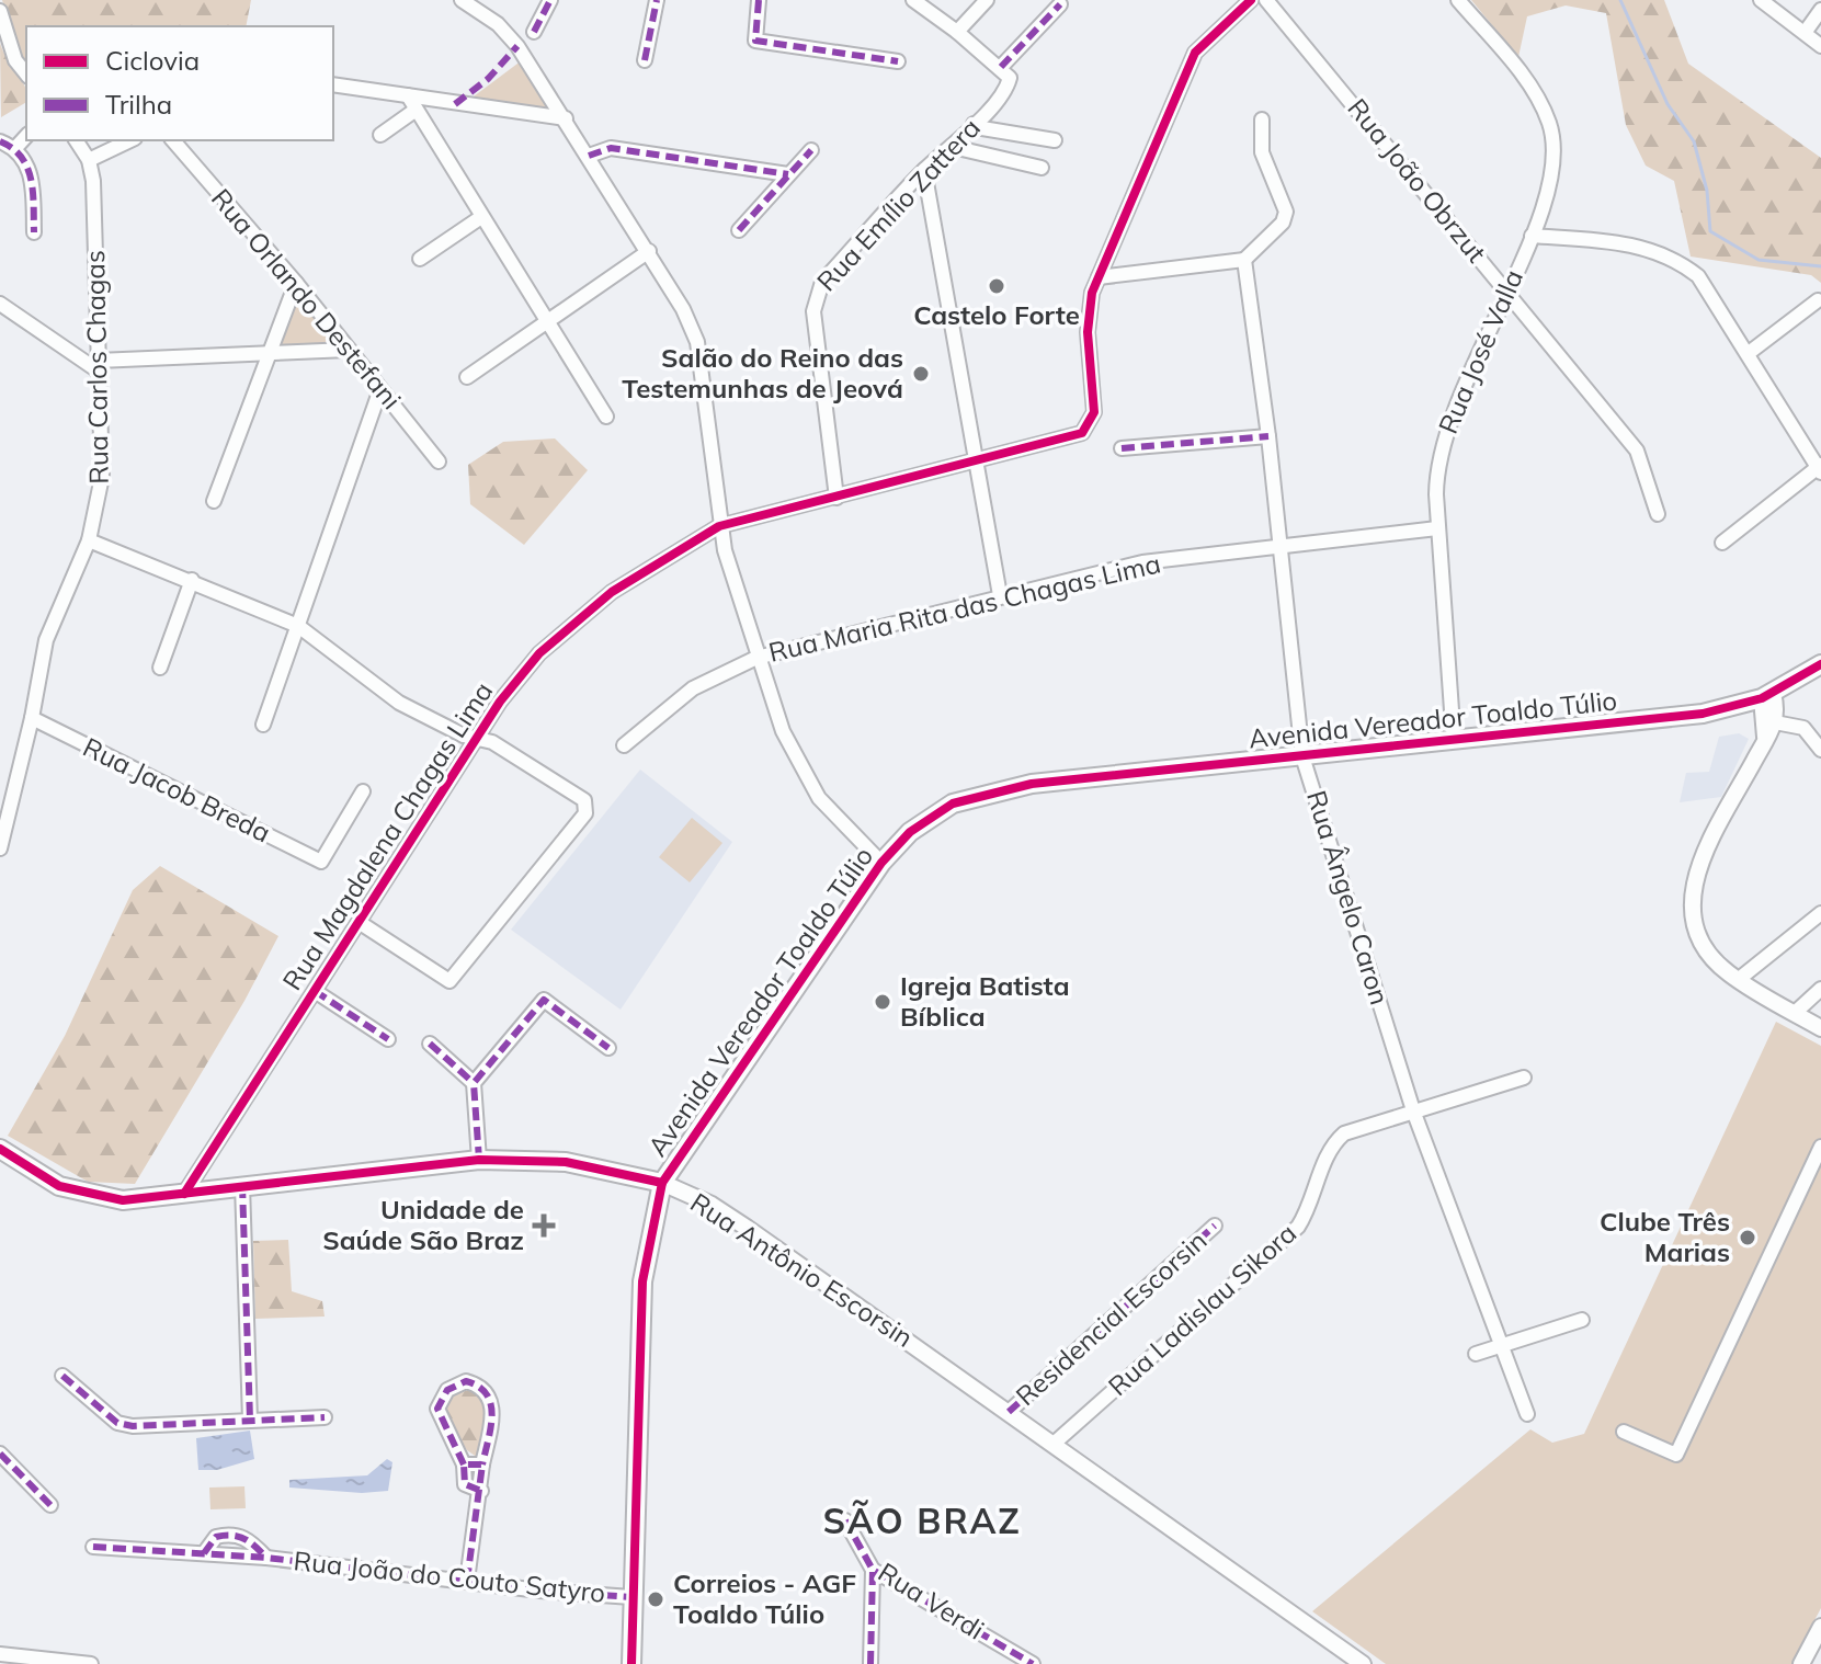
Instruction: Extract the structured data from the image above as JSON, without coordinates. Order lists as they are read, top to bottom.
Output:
{
  "streets": {
    "main road": ["Avenida Vereador Toaldo Túlio", "Rua Antônio Escorsin"],
    "street": [
      "Rua João Obrzut",
      "Rua Emílio Zattera",
      "Rua Orlando Destefani",
      "Rua José Valla",
      "Rua Carlos Chagas",
      "Rua Maria Rita das Chagas Lima",
      "Rua Jacob Breda",
      "Rua Magdalena Chagas Lima",
      "Rua Ângelo Caron",
      "Rua Ladislau Sikora",
      "Residencial Escorsin",
      "Rua João do Couto Satyro",
      "Rua Verdi"
    ]
  },
  "crossings": [
    ["Rua João Obrzut", "Rua José Valla"],
    ["Rua Emílio Zattera", "Rua Magdalena Chagas Lima"],
    ["Rua José Valla", "Rua Maria Rita das Chagas Lima"],
    ["Rua José Valla", "Avenida Vereador Toaldo Túlio"],
    ["Rua Carlos Chagas", "Rua Jacob Breda"],
    ["Rua Maria Rita das Chagas Lima", "Rua Ângelo Caron"],
    ["Avenida Vereador Toaldo Túlio", "Rua Ângelo Caron"],
    ["Avenida Vereador Toaldo Túlio", "Rua Antônio Escorsin"],
    ["Avenida Vereador Toaldo Túlio", "Rua João do Couto Satyro"],
    ["Rua Magdalena Chagas Lima", "Rua Antônio Escorsin"],
    ["Rua Ângelo Caron", "Rua Ladislau Sikora"],
    ["Rua Antônio Escorsin", "Rua Ladislau Sikora"],
    ["Rua Antônio Escorsin", "Residencial Escorsin"]
  ],
  "districts": ["SÃO BRAZ"],
  "places": {
    "other": [
      "Castelo Forte",
      "Salão do Reino das Testemunhas de Jeová",
      "Igreja Batista Bíblica",
      "Clube Três Marias",
      "Correios - AGF Toaldo Túlio"
    ],
    "health": ["Unidade de Saúde São Braz"]
  },
  "legend": ["Ciclovia", "Trilha"]
}
